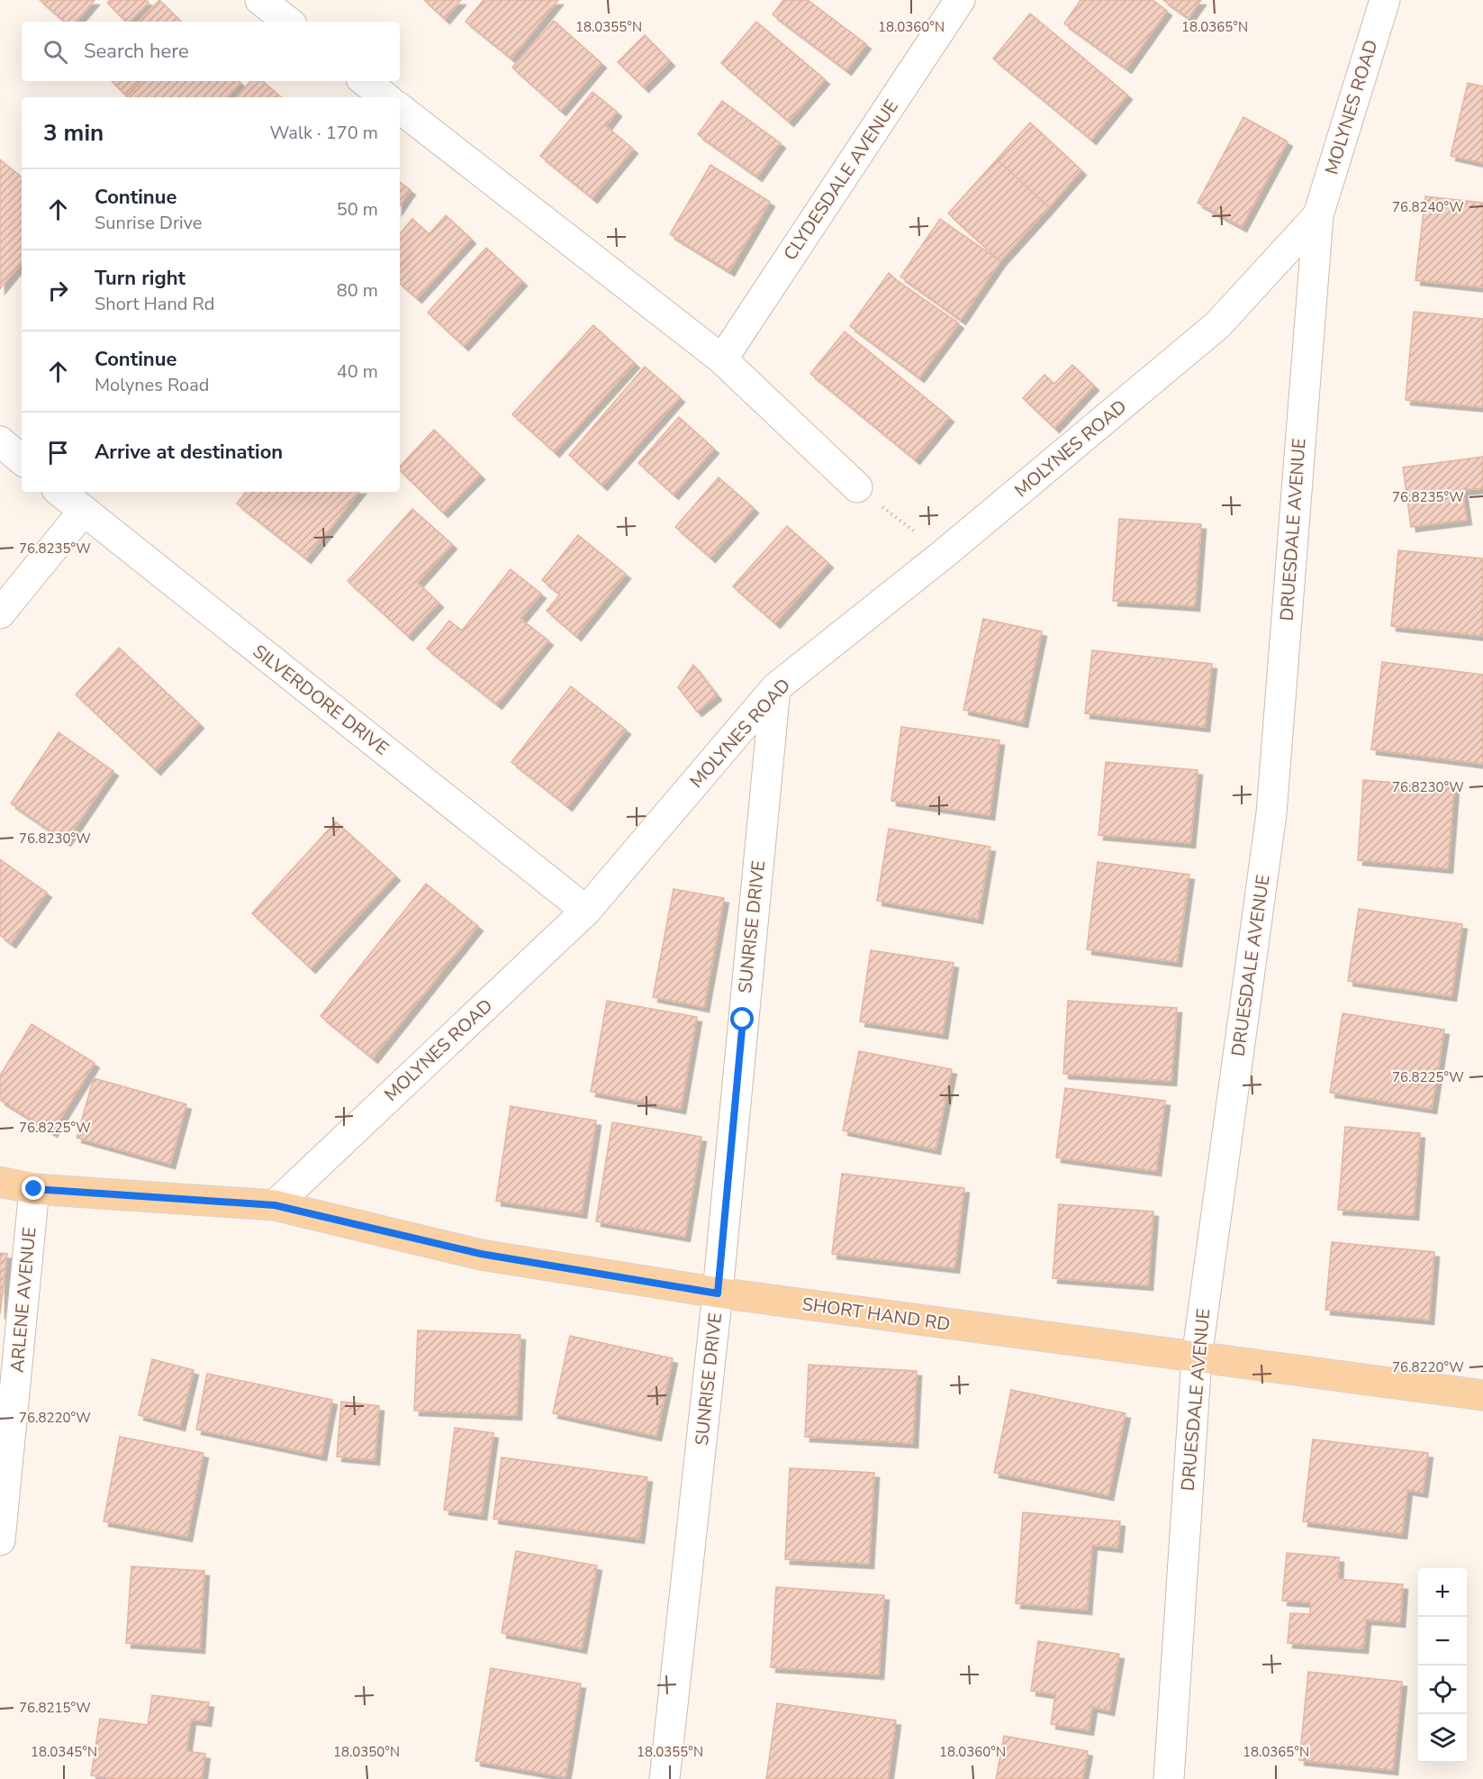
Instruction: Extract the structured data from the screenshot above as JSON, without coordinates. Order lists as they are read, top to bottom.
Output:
{
  "streets": {
    "main road": ["SHORT HAND RD"],
    "street": [
      "MOLYNES ROAD",
      "CLYDESDALE AVENUE",
      "DRUESDALE AVENUE",
      "SILVERDORE DRIVE",
      "SUNRISE DRIVE",
      "ARLENE AVENUE"
    ]
  },
  "crossings": [
    ["MOLYNES ROAD", "DRUESDALE AVENUE"],
    ["MOLYNES ROAD", "SILVERDORE DRIVE"],
    ["MOLYNES ROAD", "SUNRISE DRIVE"],
    ["MOLYNES ROAD", "SHORT HAND RD"],
    ["DRUESDALE AVENUE", "SHORT HAND RD"],
    ["SUNRISE DRIVE", "SHORT HAND RD"]
  ],
  "page": {
    "search": "Search here",
    "heading": ["3 min", "Walk · 170 m"],
    "list": [
      ["Continue", "Sunrise Drive", "50 m"],
      ["Turn right", "Short Hand Rd", "80 m"],
      ["Continue", "Molynes Road", "40 m"],
      "Arrive at destination"
    ],
    "map_buttons": ["+", "−"]
  },
  "coordinates": [
    "18.0355°N",
    "18.0360°N",
    "18.0365°N",
    "76.8240°W",
    "76.8235°W",
    "76.8230°W",
    "76.8225°W",
    "76.8220°W",
    "76.8215°W",
    "18.0345°N",
    "18.0350°N"
  ]
}
